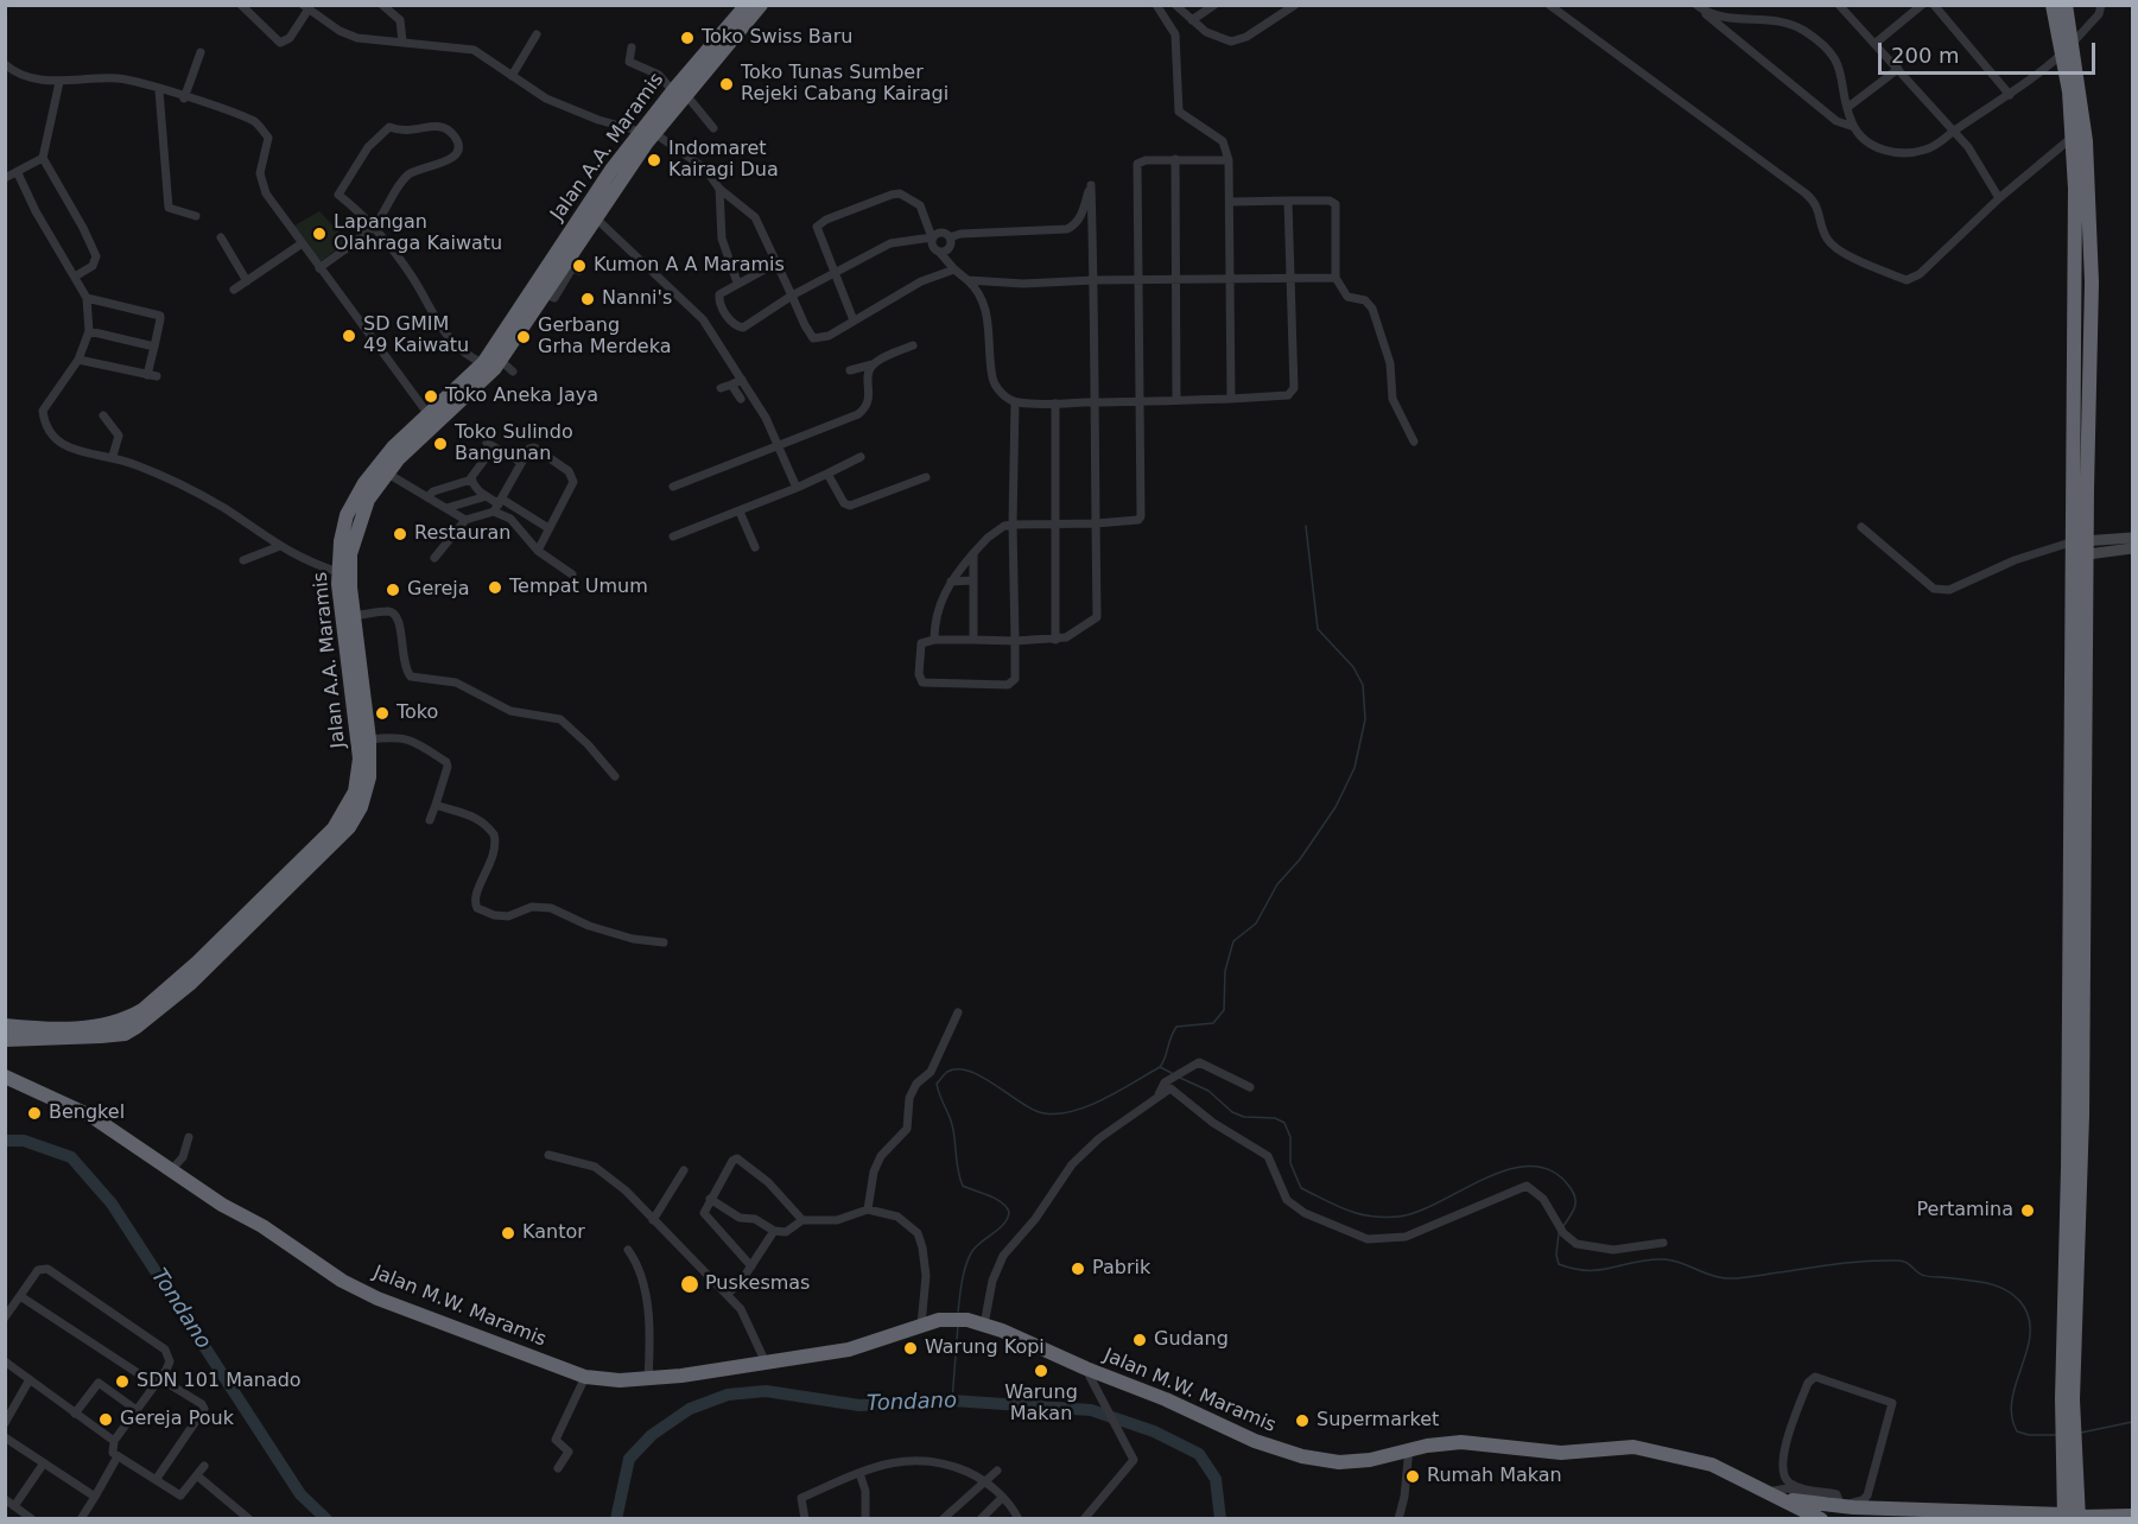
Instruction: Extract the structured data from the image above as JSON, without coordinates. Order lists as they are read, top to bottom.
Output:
{
  "streets": {
    "highway": ["Jalan A.A. Maramis", "Jalan M.W. Maramis"]
  },
  "water": ["Tondano"],
  "places": [
    "Toko Swiss Baru",
    "Toko Tunas Sumber Rejeki Cabang Kairagi",
    "Indomaret Kairagi Dua",
    "Lapangan Olahraga Kaiwatu",
    "Kumon A A Maramis",
    "Nanni's",
    "SD GMIM 49 Kaiwatu",
    "Gerbang Grha Merdeka",
    "Toko Aneka Jaya",
    "Toko Sulindo Bangunan",
    "Restauran",
    "Tempat Umum",
    "Gereja",
    "Toko",
    "Bengkel",
    "Pertamina",
    "Kantor",
    "Pabrik",
    "Puskesmas",
    "Gudang",
    "Warung Kopi",
    "Warung Makan",
    "SDN 101 Manado",
    "Gereja Pouk",
    "Supermarket",
    "Rumah Makan"
  ],
  "scale_bar": "200 m"
}
